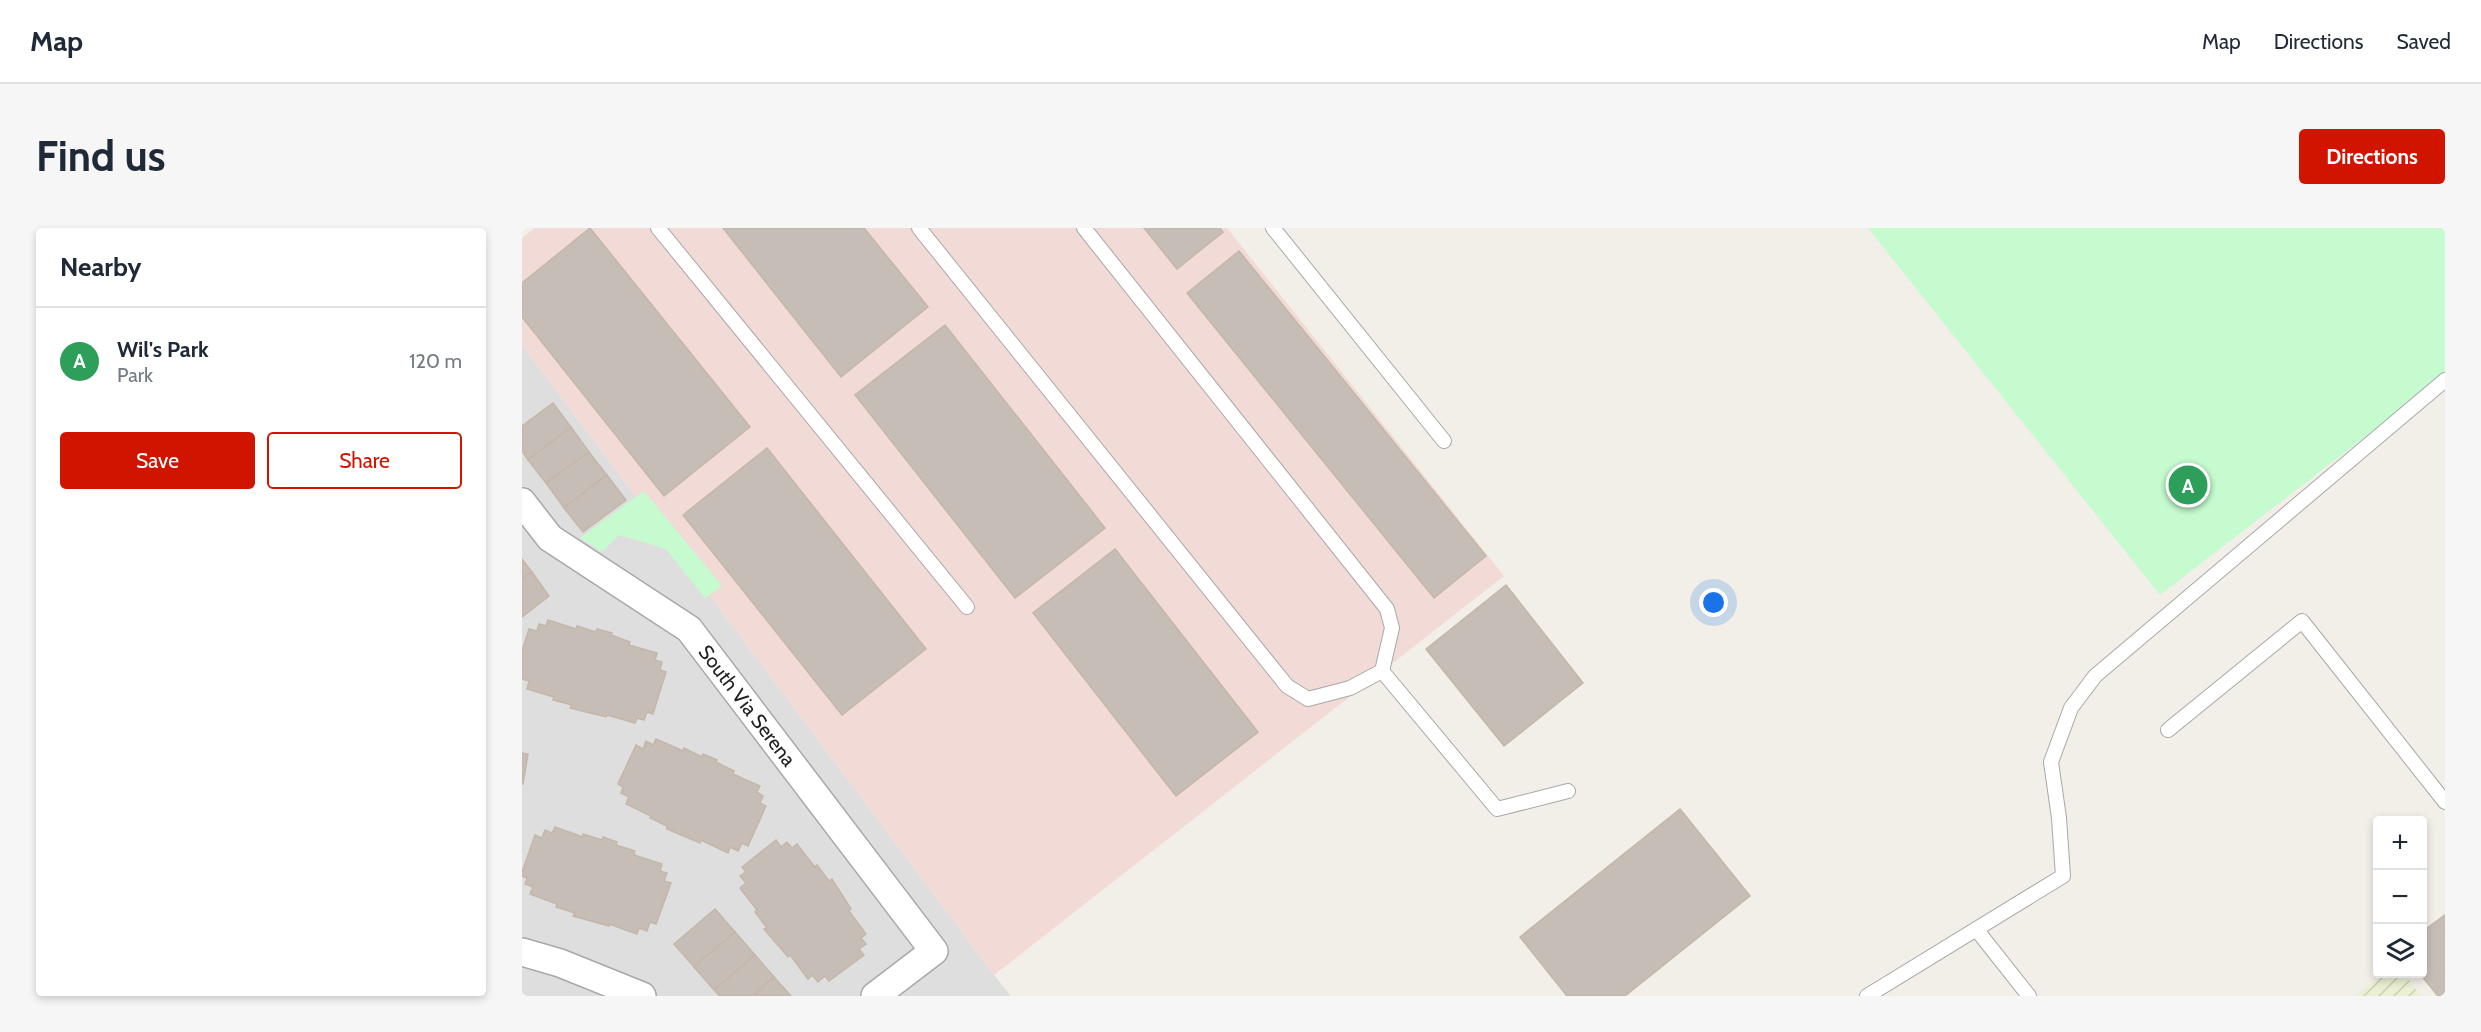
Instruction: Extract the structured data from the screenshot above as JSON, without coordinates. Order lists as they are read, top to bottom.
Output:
{
  "streets": {
    "street": ["South Via Serena"]
  },
  "page": {
    "header": "Map",
    "nav": ["Map", "Directions", "Saved"],
    "buttons": [
      "Directions",
      ["Save", "Share"]
    ],
    "title": "Find us",
    "heading": "Nearby",
    "list": [
      {
        "mark": "A",
        "name": "Wil's Park",
        "note": "Park",
        "value": "120 m"
      }
    ],
    "pins": "A",
    "map_buttons": ["+", "−"]
  }
}
